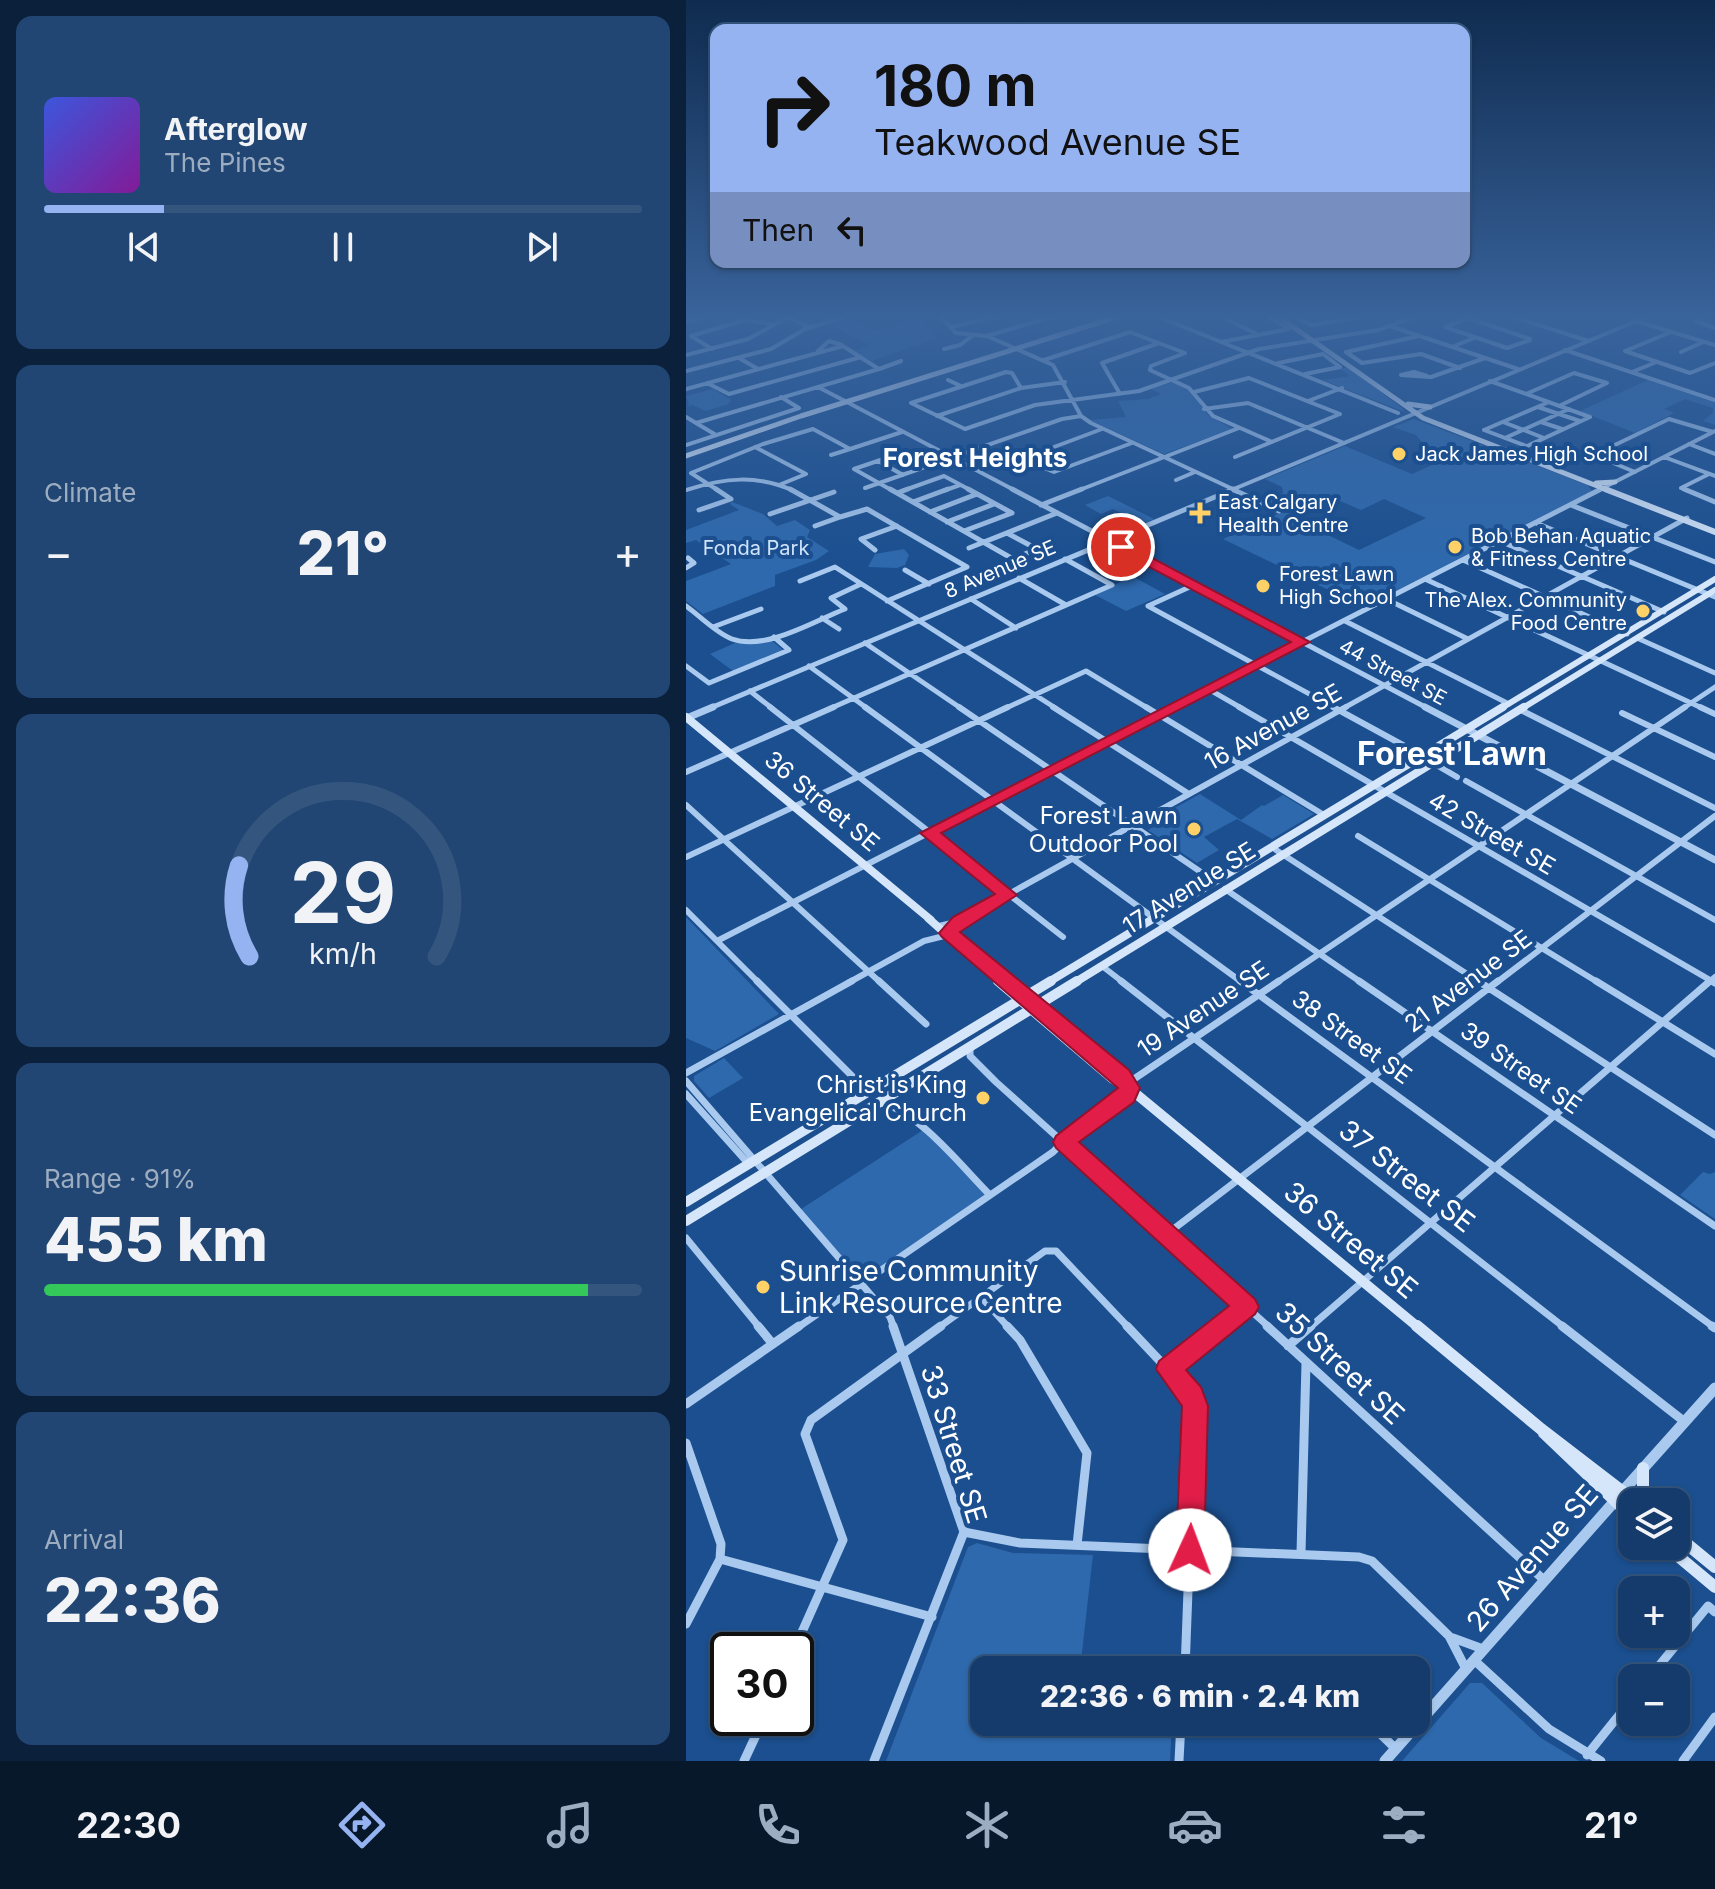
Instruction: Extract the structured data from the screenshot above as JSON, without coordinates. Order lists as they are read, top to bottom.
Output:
{
  "streets": {
    "main road": ["36 Street SE", "17 Avenue SE"],
    "street": [
      "8 Avenue SE",
      "44 Street SE",
      "16 Avenue SE",
      "42 Street SE",
      "21 Avenue SE",
      "19 Avenue SE",
      "38 Street SE",
      "39 Street SE",
      "37 Street SE",
      "35 Street SE",
      "33 Street SE",
      "26 Avenue SE"
    ]
  },
  "crossings": [
    ["8 Avenue SE", "44 Street SE"],
    ["8 Avenue SE", "36 Street SE"],
    ["8 Avenue SE", "38 Street SE"],
    ["44 Street SE", "16 Avenue SE"],
    ["44 Street SE", "17 Avenue SE"],
    ["44 Street SE", "21 Avenue SE"],
    ["44 Street SE", "19 Avenue SE"],
    ["16 Avenue SE", "36 Street SE"],
    ["16 Avenue SE", "42 Street SE"],
    ["16 Avenue SE", "38 Street SE"],
    ["36 Street SE", "17 Avenue SE"],
    ["36 Street SE", "21 Avenue SE"],
    ["36 Street SE", "19 Avenue SE"],
    ["36 Street SE", "26 Avenue SE"],
    ["42 Street SE", "17 Avenue SE"],
    ["42 Street SE", "21 Avenue SE"],
    ["42 Street SE", "19 Avenue SE"],
    ["17 Avenue SE", "38 Street SE"],
    ["17 Avenue SE", "39 Street SE"],
    ["17 Avenue SE", "37 Street SE"],
    ["17 Avenue SE", "35 Street SE"],
    ["17 Avenue SE", "33 Street SE"],
    ["21 Avenue SE", "38 Street SE"],
    ["21 Avenue SE", "39 Street SE"],
    ["21 Avenue SE", "37 Street SE"],
    ["21 Avenue SE", "35 Street SE"],
    ["19 Avenue SE", "38 Street SE"],
    ["19 Avenue SE", "39 Street SE"],
    ["19 Avenue SE", "37 Street SE"],
    ["19 Avenue SE", "35 Street SE"],
    ["19 Avenue SE", "33 Street SE"],
    ["37 Street SE", "26 Avenue SE"],
    ["35 Street SE", "26 Avenue SE"]
  ],
  "districts": ["Forest Heights", "Forest Lawn"],
  "parks": ["Fonda Park"],
  "places": {
    "other": [
      "Jack James High School",
      "Bob Behan Aquatic & Fitness Centre",
      "Forest Lawn High School",
      "The Alex. Community Food Centre",
      "Forest Lawn Outdoor Pool",
      "Christ is King Evangelical Church",
      "Sunrise Community Link Resource Centre"
    ],
    "health": ["East Calgary Health Centre"]
  },
  "page": {
    "turn": ["180 m", "Teakwood Avenue SE"],
    "song": ["Afterglow", "The Pines"],
    "then": "Then",
    "tile": [
      "Climate",
      ["Range · 91%", "455 km"],
      ["Arrival", "22:36"]
    ],
    "heat": ["−", "21°", "+"],
    "map_buttons": ["+", "−"],
    "limit": "30",
    "trip": "22:36 · 6 min · 2.4 km",
    "tabs": ["22:30", "21°"],
    "gauge": ["29", "km/h"]
  }
}
